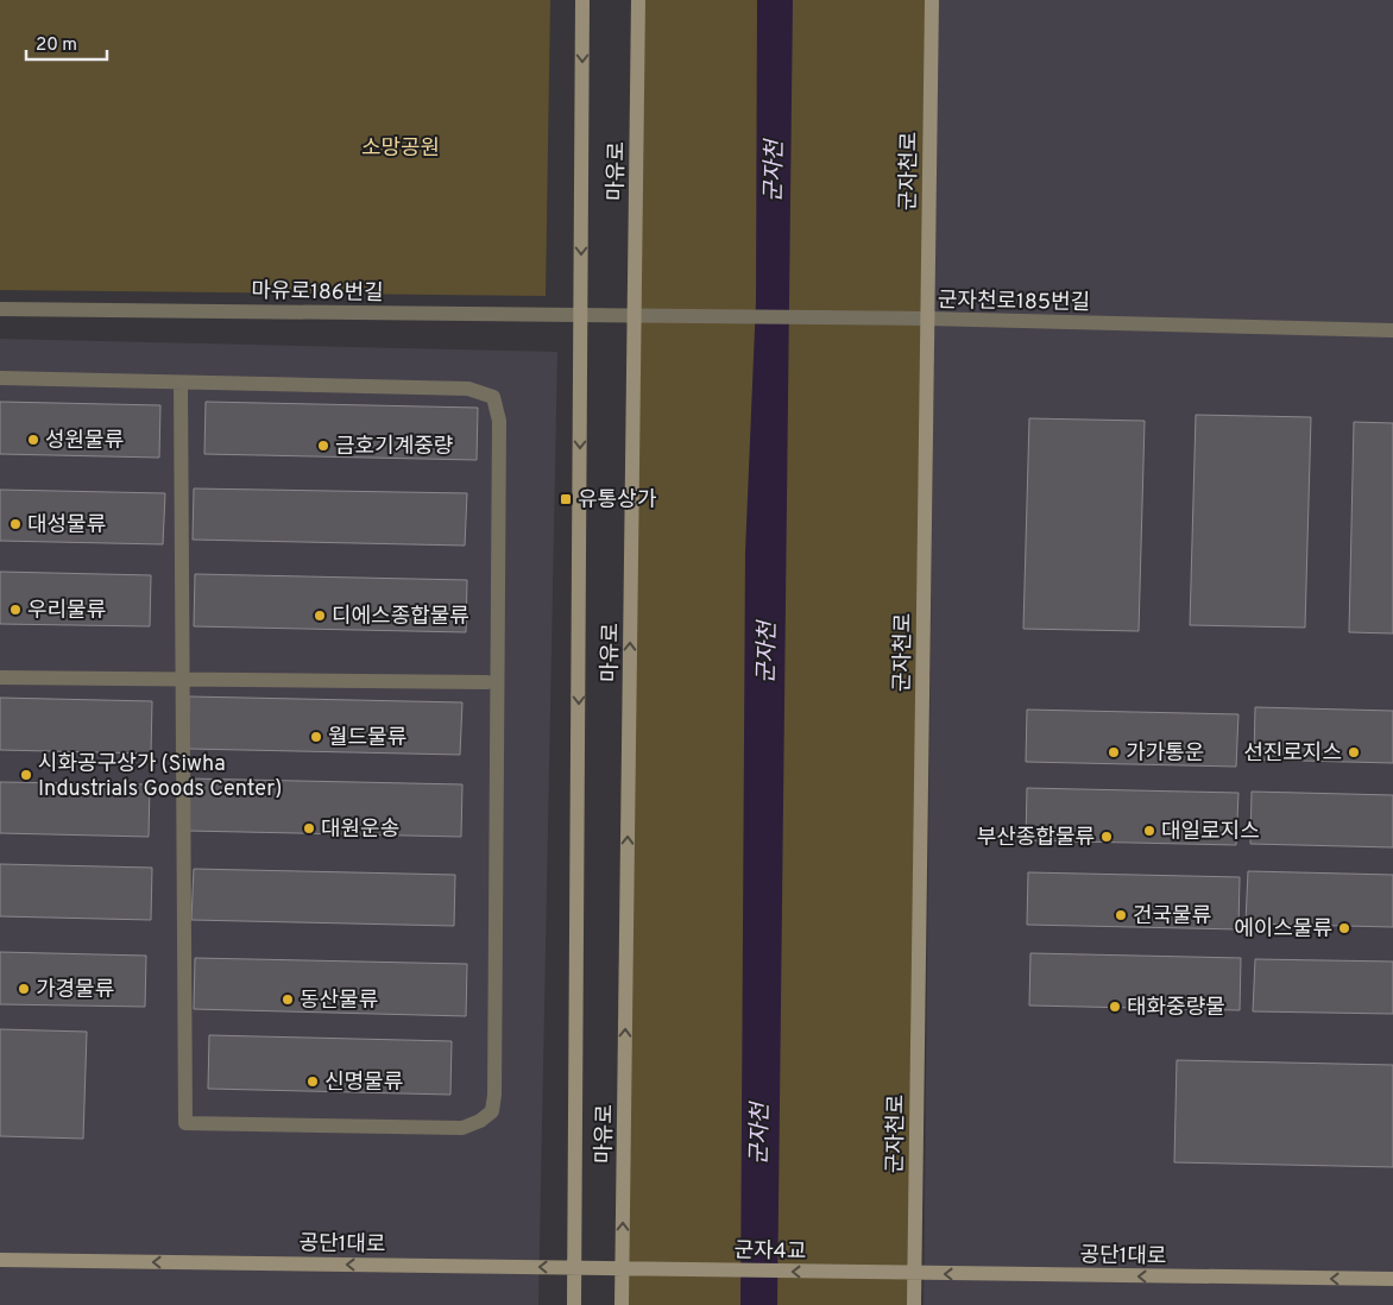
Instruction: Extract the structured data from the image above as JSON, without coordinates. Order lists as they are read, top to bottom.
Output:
{
  "streets": {
    "street": [
      "마유로",
      "군자천로",
      "마유로186번길",
      "군자천로185번길",
      "공단1대로",
      "군자4교"
    ]
  },
  "crossings": [
    ["마유로", "마유로186번길"],
    ["마유로", "군자천로185번길"],
    ["마유로", "공단1대로"],
    ["군자천로", "군자천로185번길"],
    ["군자천로", "공단1대로"],
    ["마유로186번길", "군자천로185번길"],
    ["공단1대로", "군자4교"]
  ],
  "one_way": ["공단1대로", "군자4교"],
  "water": ["군자천"],
  "parks": ["소망공원"],
  "places": {
    "other": [
      "성원물류",
      "금호기계중량",
      "대성물류",
      "우리물류",
      "디에스종합물류",
      "월드물류",
      "가가통운",
      "선진로지스",
      "시화공구상가 (Siwha Industrials Goods Center)",
      "대원운송",
      "대일로지스",
      "부산종합물류",
      "건국물류",
      "에이스물류",
      "가경물류",
      "동산물류",
      "태화중량물",
      "신명물류"
    ],
    "transit": ["유통상가"]
  },
  "scale_bar": "20 m"
}
